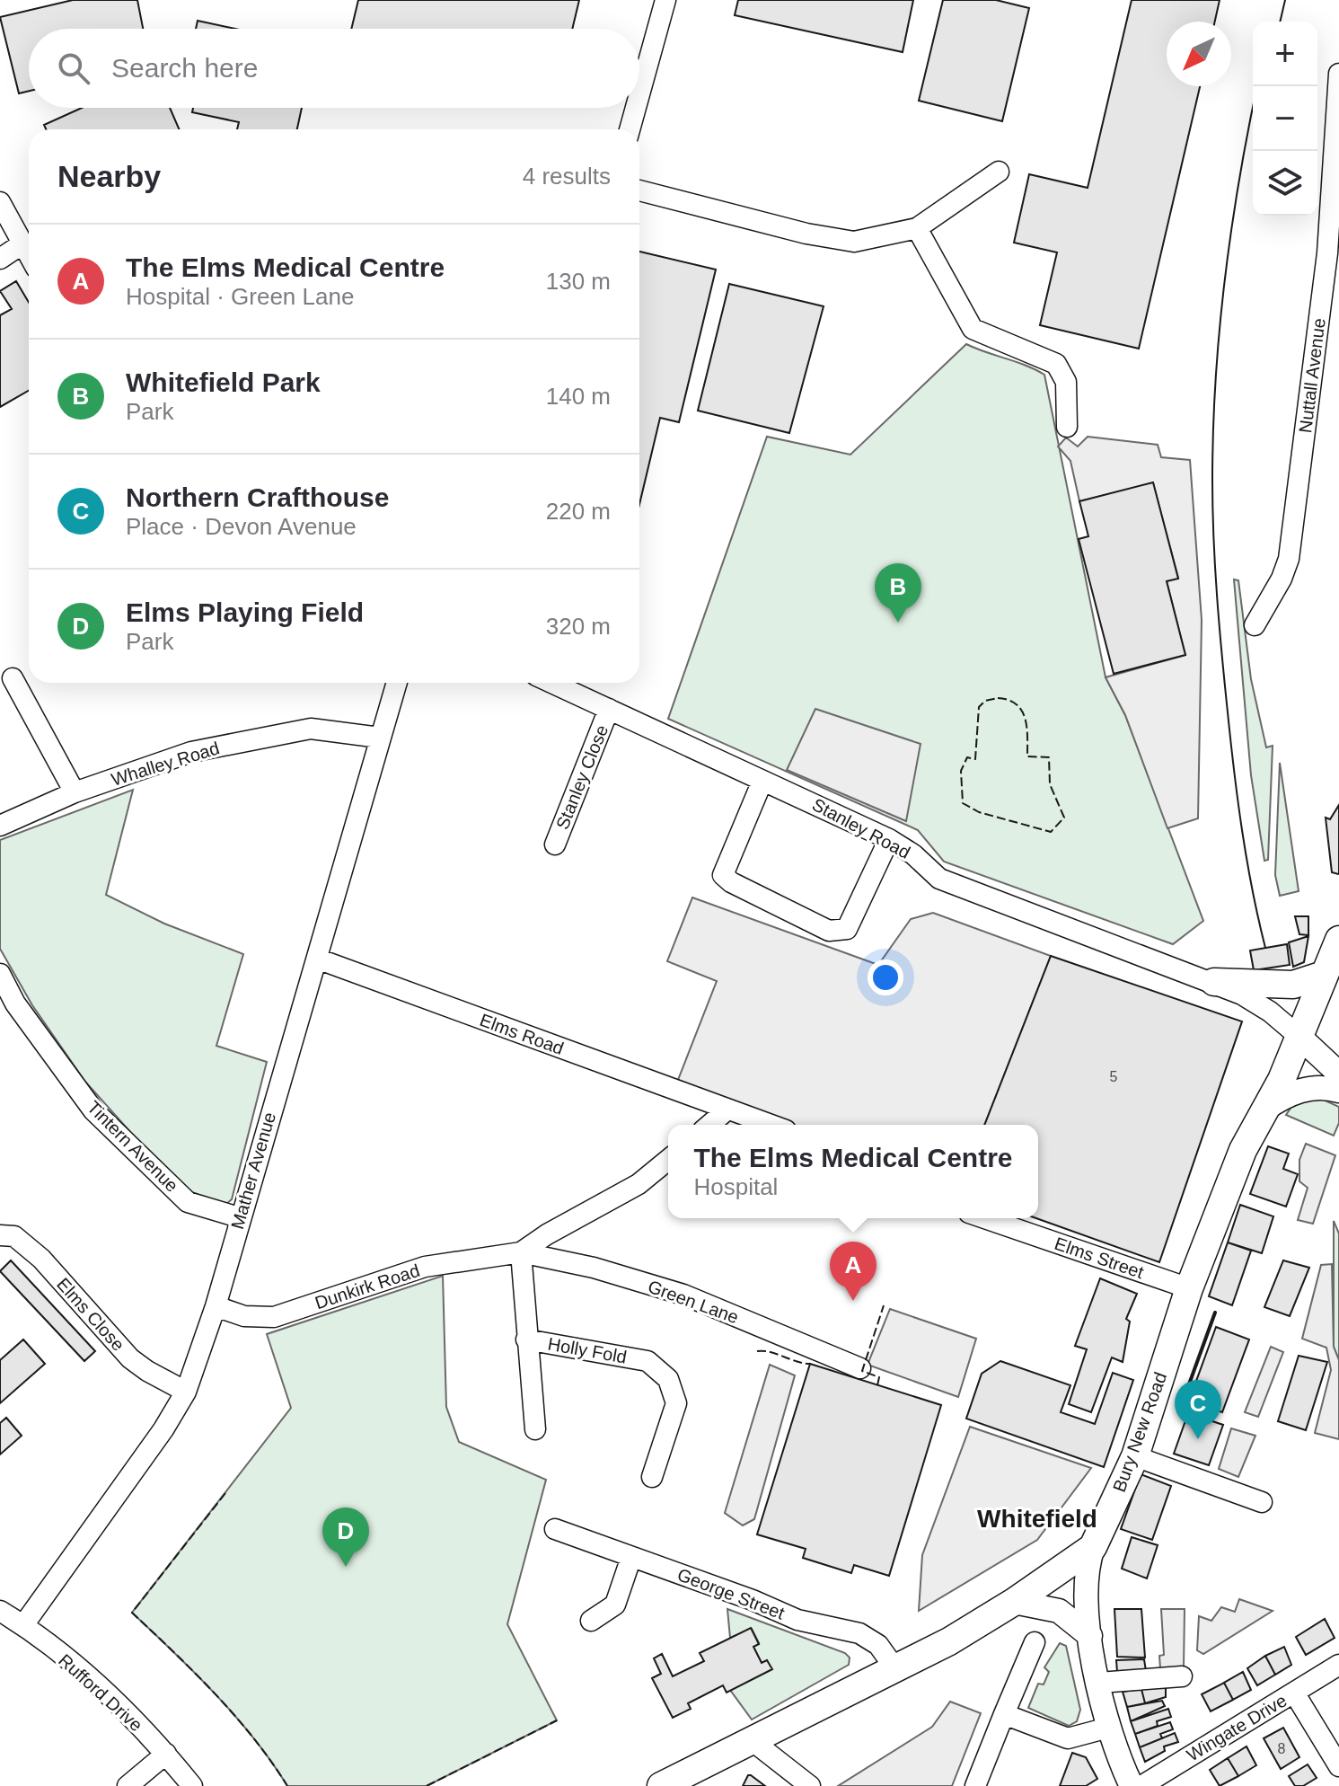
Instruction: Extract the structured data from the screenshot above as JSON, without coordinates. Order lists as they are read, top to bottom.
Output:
{
  "streets": {
    "highway": ["Bury New Road"],
    "street": [
      "Nuttall Avenue",
      "Whalley Road",
      "Stanley Close",
      "Stanley Road",
      "Elms Road",
      "Tintern Avenue",
      "Mather Avenue",
      "Elms Street",
      "Dunkirk Road",
      "Green Lane",
      "Elms Close",
      "Holly Fold",
      "George Street",
      "Rufford Drive",
      "Wingate Drive"
    ]
  },
  "crossings": [
    ["Whalley Road", "Mather Avenue"],
    ["Stanley Close", "Stanley Road"],
    ["Stanley Road", "Bury New Road"],
    ["Elms Road", "Mather Avenue"],
    ["Tintern Avenue", "Mather Avenue"],
    ["Mather Avenue", "Dunkirk Road"],
    ["Mather Avenue", "Elms Close"],
    ["Mather Avenue", "Rufford Drive"],
    ["Elms Street", "Bury New Road"],
    ["Dunkirk Road", "Green Lane"]
  ],
  "districts": ["Whitefield"],
  "house_numbers": ["5", "8"],
  "north": "bottom left",
  "page": {
    "map_buttons": ["+", "−"],
    "search": "Search here",
    "heading": ["Nearby", "4 results"],
    "list": [
      {
        "mark": "A",
        "name": "The Elms Medical Centre",
        "note": "Hospital · Green Lane",
        "value": "130 m"
      },
      {
        "mark": "B",
        "name": "Whitefield Park",
        "note": "Park",
        "value": "140 m"
      },
      {
        "mark": "C",
        "name": "Northern Crafthouse",
        "note": "Place · Devon Avenue",
        "value": "220 m"
      },
      {
        "mark": "D",
        "name": "Elms Playing Field",
        "note": "Park",
        "value": "320 m"
      }
    ],
    "pins": [
      "B",
      "A",
      "C",
      "D"
    ],
    "popup": ["The Elms Medical Centre", "Hospital"]
  }
}
